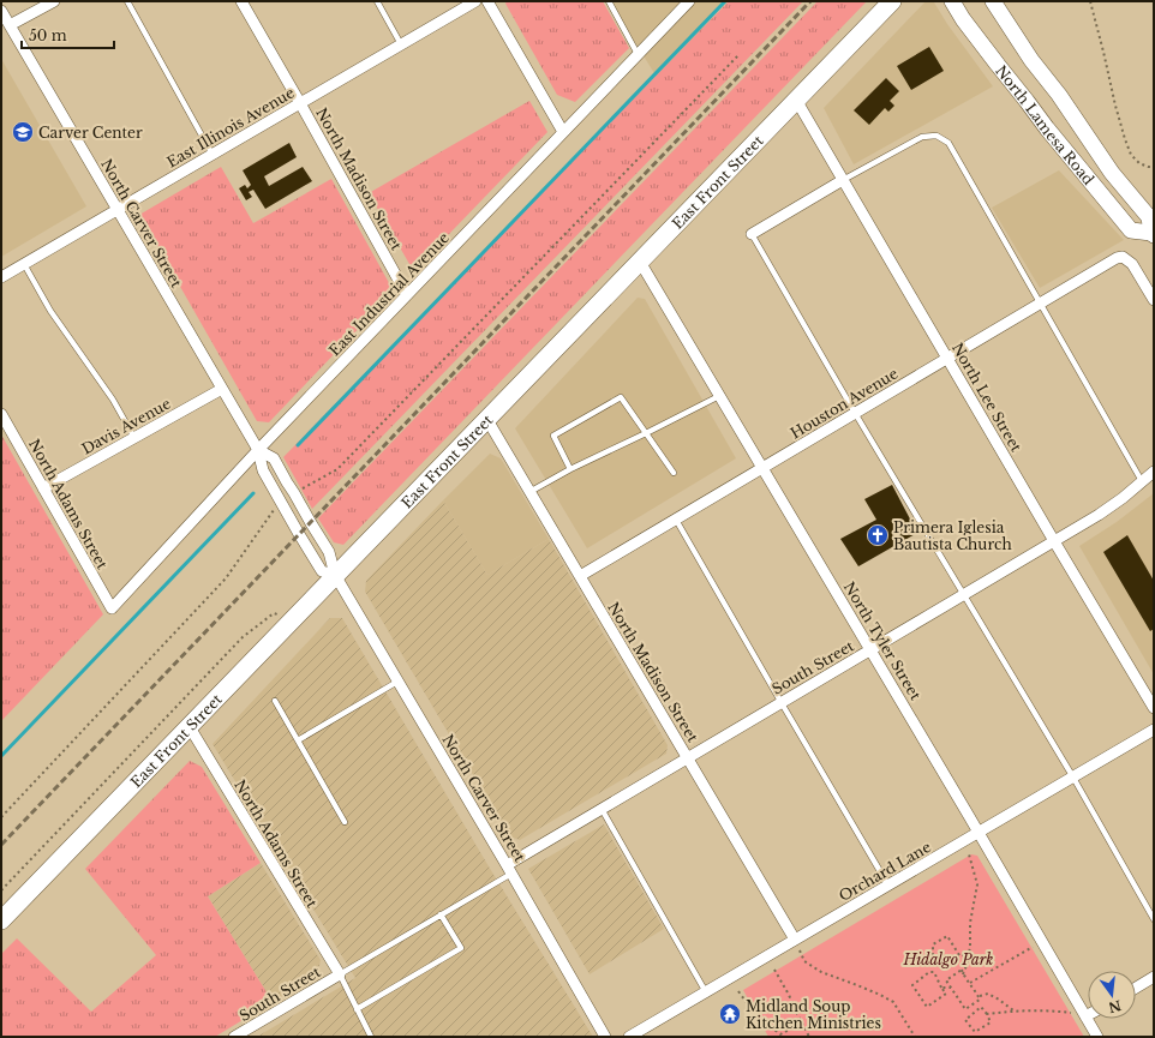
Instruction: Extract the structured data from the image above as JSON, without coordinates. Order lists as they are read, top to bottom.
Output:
{
  "streets": {
    "main road": ["North Lamesa Road", "East Front Street"],
    "street": [
      "East Illinois Avenue",
      "North Madison Street",
      "North Carver Street",
      "East Industrial Avenue",
      "North Lee Street",
      "Houston Avenue",
      "Davis Avenue",
      "North Adams Street",
      "North Tyler Street",
      "South Street",
      "Orchard Lane"
    ]
  },
  "crossings": [
    ["East Illinois Avenue", "North Madison Street"],
    ["East Illinois Avenue", "North Carver Street"],
    ["North Madison Street", "East Front Street"],
    ["North Madison Street", "East Industrial Avenue"],
    ["North Madison Street", "Houston Avenue"],
    ["North Madison Street", "South Street"],
    ["North Madison Street", "Orchard Lane"],
    ["East Front Street", "North Carver Street"],
    ["East Front Street", "North Lee Street"],
    ["East Front Street", "North Adams Street"],
    ["East Front Street", "North Tyler Street"],
    ["North Carver Street", "East Industrial Avenue"],
    ["North Carver Street", "Davis Avenue"],
    ["North Carver Street", "South Street"],
    ["East Industrial Avenue", "North Adams Street"],
    ["North Lee Street", "Houston Avenue"],
    ["North Lee Street", "South Street"],
    ["Houston Avenue", "North Tyler Street"],
    ["Davis Avenue", "North Adams Street"],
    ["North Adams Street", "South Street"],
    ["North Tyler Street", "South Street"],
    ["North Tyler Street", "Orchard Lane"]
  ],
  "parks": ["Hidalgo Park"],
  "places": {
    "school or university": ["Carver Center"],
    "church": ["Primera Iglesia Bautista Church"],
    "temple": ["Midland Soup Kitchen Ministries"]
  },
  "scale_bar": "50 m",
  "north": "bottom"
}
